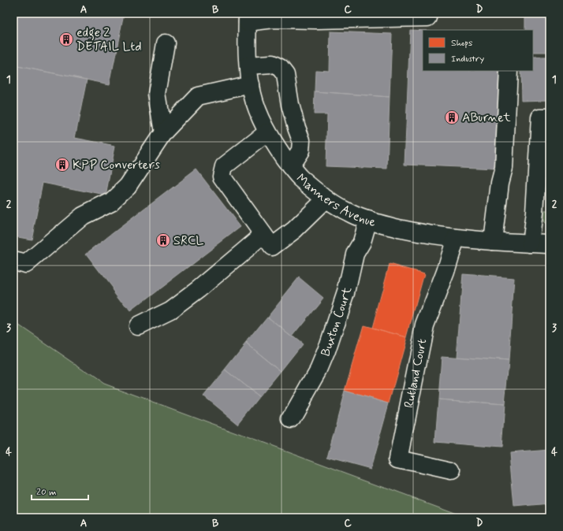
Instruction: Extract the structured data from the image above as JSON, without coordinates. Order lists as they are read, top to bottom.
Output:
{
  "streets": {
    "street": ["Manners Avenue", "Buxton Court", "Rutland Court"]
  },
  "crossings": [
    ["Manners Avenue", "Buxton Court"],
    ["Manners Avenue", "Rutland Court"]
  ],
  "places": {
    "building": [
      "edge 2 DETAIL Ltd",
      "ABurnet",
      "KPP Converters",
      "SRCL"
    ]
  },
  "legend": ["Shops", "Industry"],
  "scale_bar": "20 m",
  "grid": {
    "columns": [
      "A",
      "B",
      "C",
      "D"
    ],
    "rows": [
      "1",
      "2",
      "3",
      "4"
    ]
  }
}
